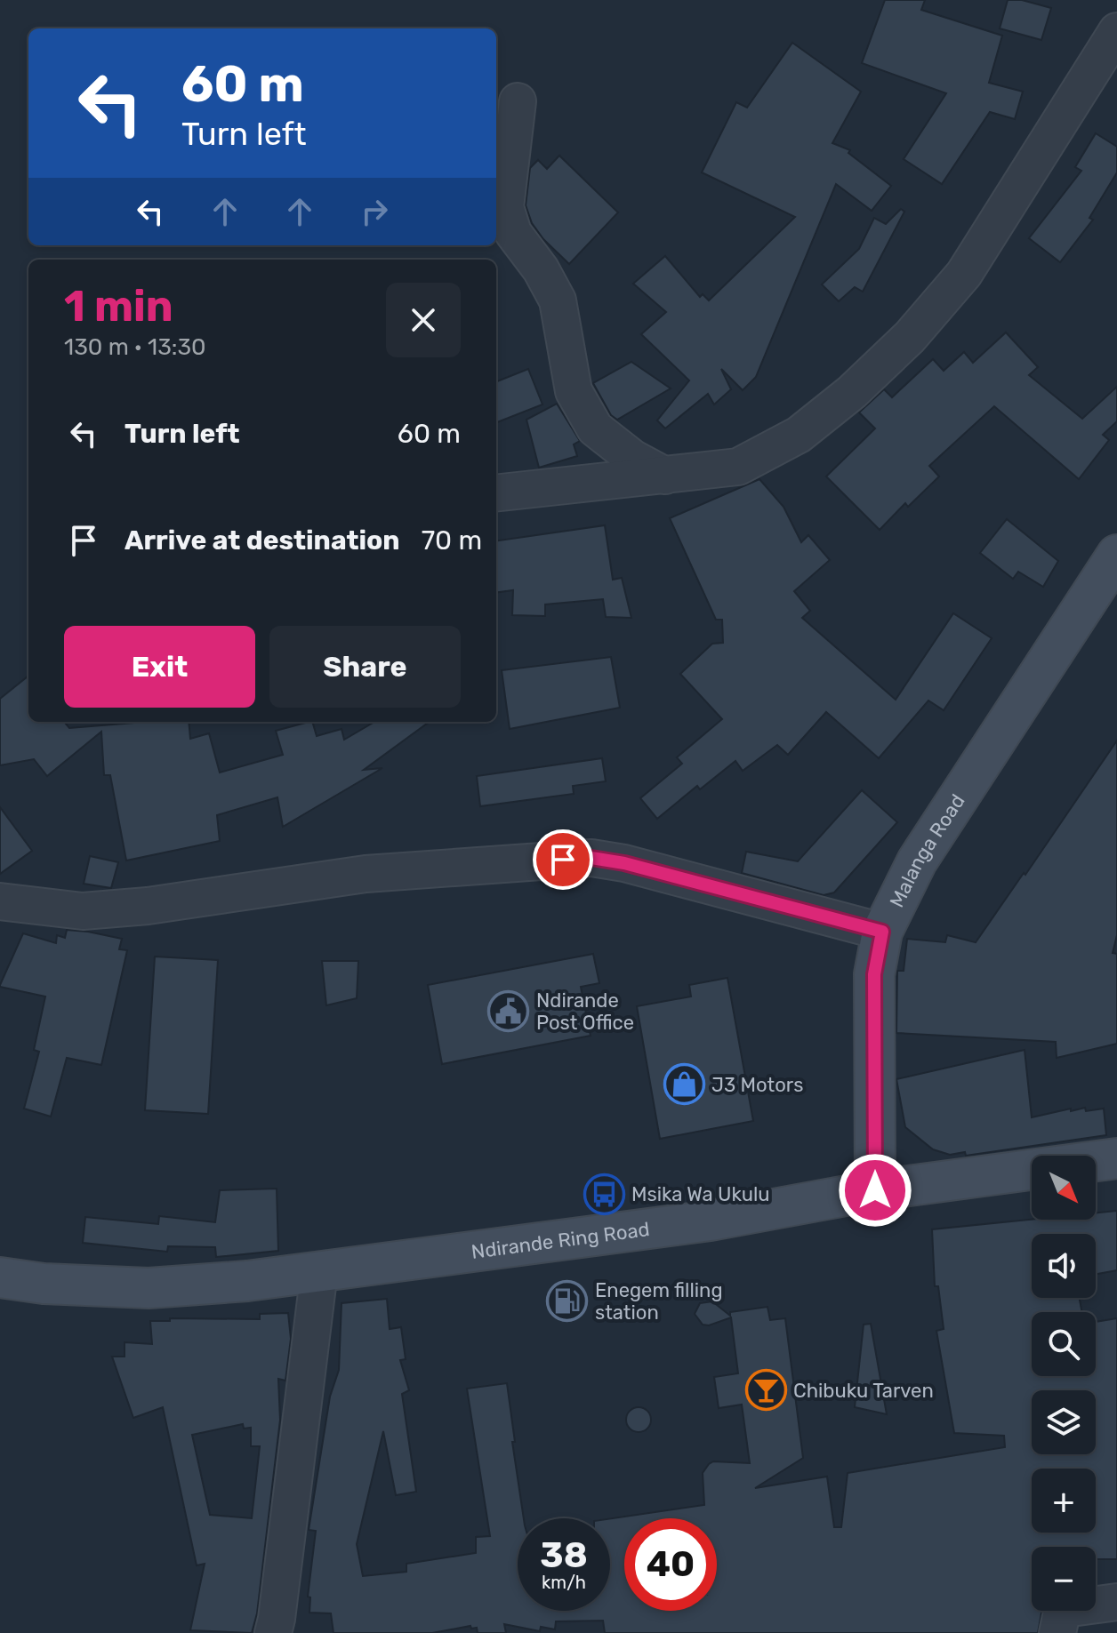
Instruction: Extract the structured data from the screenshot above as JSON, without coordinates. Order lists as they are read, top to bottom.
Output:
{
  "streets": {
    "street": ["Malanga Road", "Ndirande Ring Road"]
  },
  "crossings": [
    ["Malanga Road", "Ndirande Ring Road"]
  ],
  "places": {
    "public building": ["Ndirande Post Office"],
    "shop": ["J3 Motors"],
    "bus stop": ["Msika Wa Ukulu"],
    "fuel station": ["Enegem filling station"],
    "bar": ["Chibuku Tarven"]
  },
  "north": "bottom right",
  "page": {
    "turn": ["60 m", "Turn left"],
    "heading": ["1 min", "130 m · 13:30"],
    "list": [
      {
        "name": "Turn left",
        "value": "60 m"
      },
      {
        "name": "Arrive at destination",
        "value": "70 m"
      }
    ],
    "buttons": ["Exit", "Share"],
    "map_buttons": ["+", "−"],
    "speed": "38 km/h",
    "limit": "40"
  }
}
